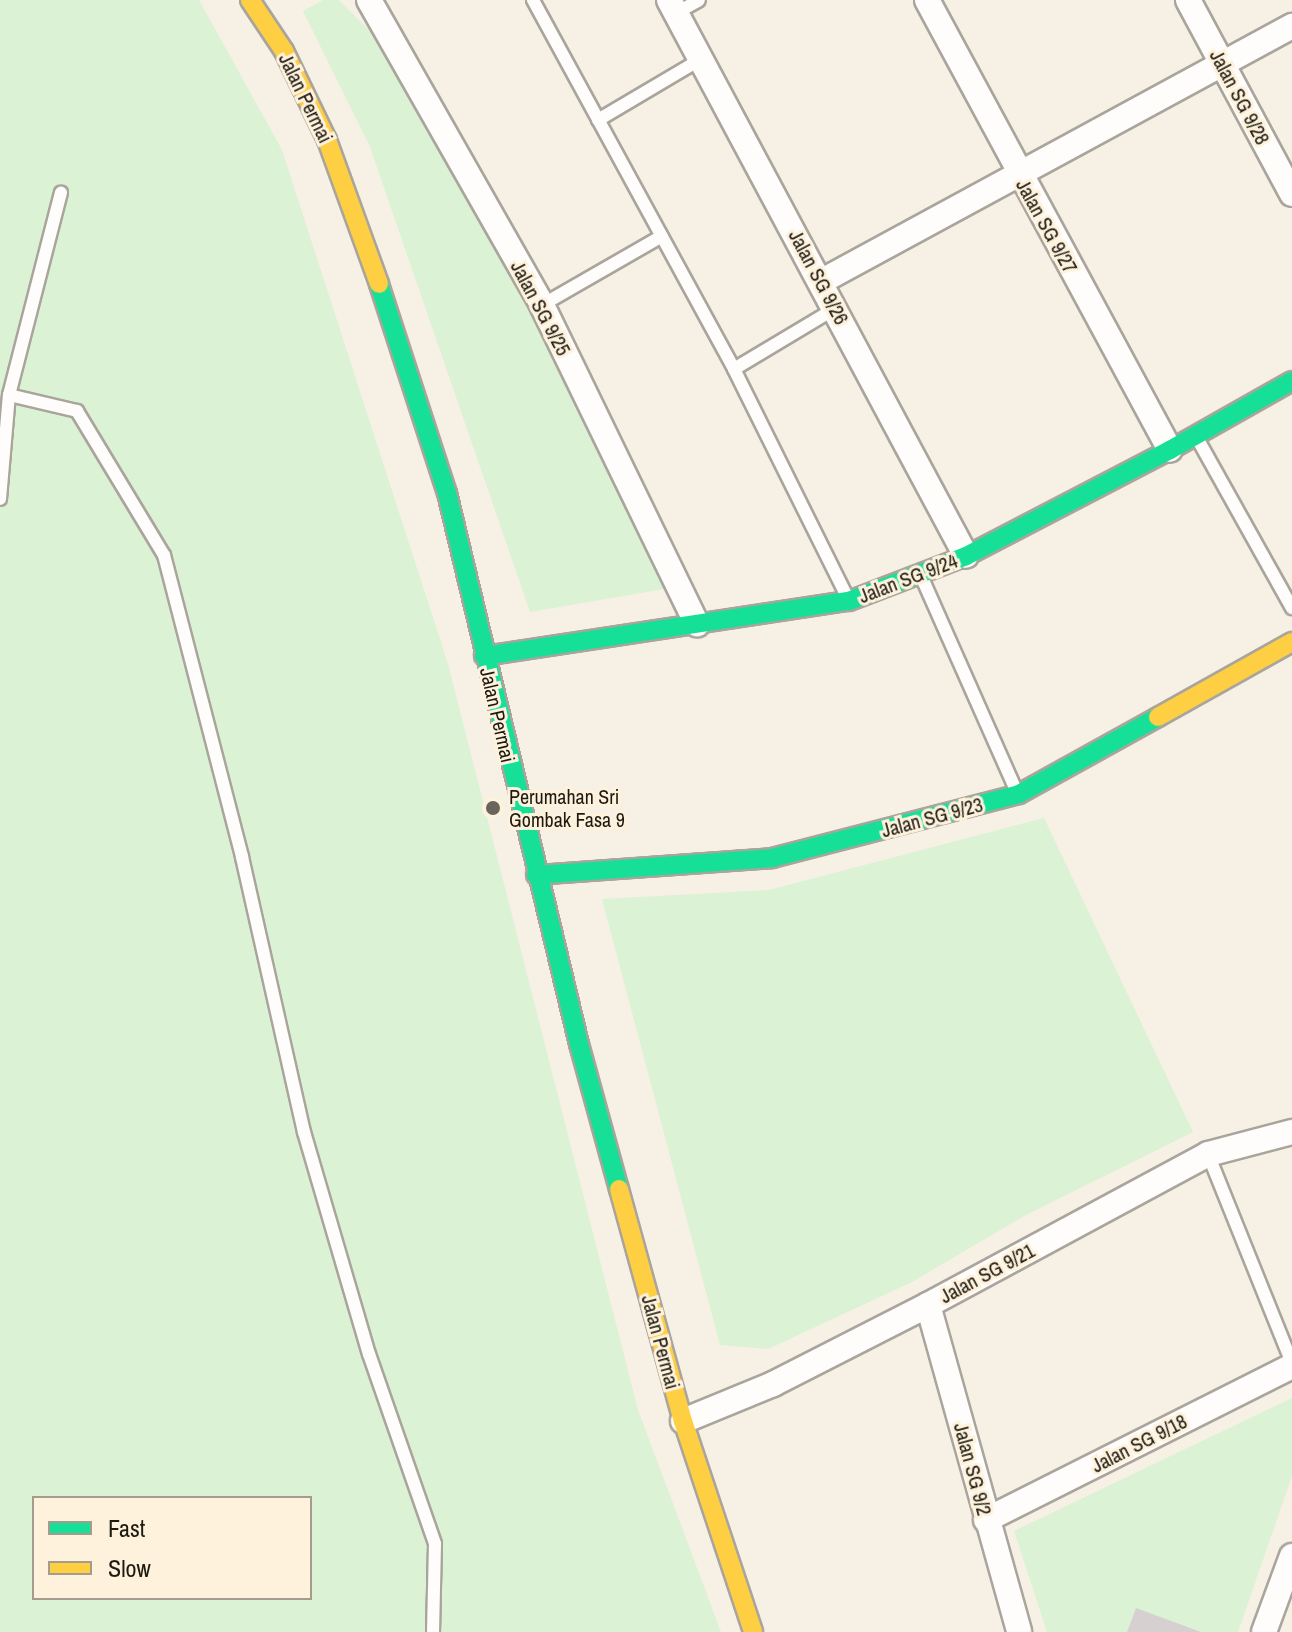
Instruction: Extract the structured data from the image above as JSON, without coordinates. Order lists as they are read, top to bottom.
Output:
{
  "streets": {
    "street": [
      "Jalan SG 9/28",
      "Jalan Permai",
      "Jalan SG 9/27",
      "Jalan SG 9/26",
      "Jalan SG 9/25",
      "Jalan SG 9/24",
      "Jalan SG 9/23",
      "Jalan SG 9/21",
      "Jalan SG 9/18",
      "Jalan SG 9/2"
    ]
  },
  "crossings": [
    ["Jalan Permai", "Jalan SG 9/24"],
    ["Jalan Permai", "Jalan SG 9/23"],
    ["Jalan Permai", "Jalan SG 9/21"],
    ["Jalan SG 9/27", "Jalan SG 9/24"],
    ["Jalan SG 9/26", "Jalan SG 9/24"],
    ["Jalan SG 9/25", "Jalan SG 9/24"],
    ["Jalan SG 9/21", "Jalan SG 9/2"],
    ["Jalan SG 9/18", "Jalan SG 9/2"]
  ],
  "places": ["Perumahan Sri Gombak Fasa 9"],
  "legend": ["Fast", "Slow"]
}
